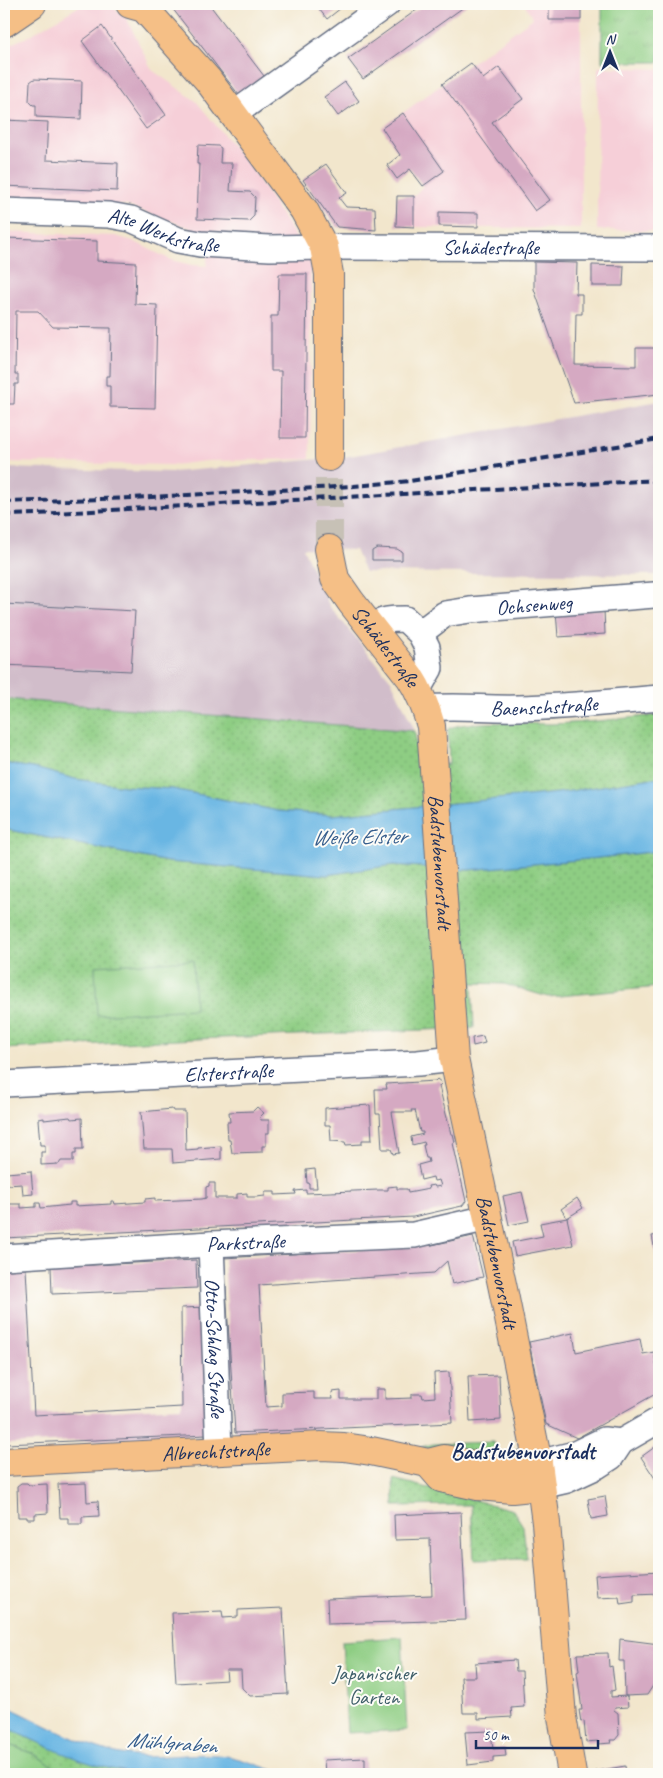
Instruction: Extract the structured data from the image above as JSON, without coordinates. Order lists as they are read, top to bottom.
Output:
{
  "streets": {
    "main road": ["Schädestraße", "Badstubenvorstadt", "Albrechtstraße"],
    "street": [
      "Alte Werkstraße",
      "Ochsenweg",
      "Baenschstraße",
      "Elsterstraße",
      "Parkstraße",
      "Otto-Schlag Straße"
    ]
  },
  "crossings": [
    ["Alte Werkstraße", "Schädestraße"],
    ["Schädestraße", "Baenschstraße"],
    ["Schädestraße", "Badstubenvorstadt"],
    ["Badstubenvorstadt", "Elsterstraße"],
    ["Badstubenvorstadt", "Parkstraße"],
    ["Badstubenvorstadt", "Albrechtstraße"],
    ["Parkstraße", "Otto-Schlag Straße"],
    ["Otto-Schlag Straße", "Albrechtstraße"]
  ],
  "districts": ["Badstubenvorstadt"],
  "water": ["Weiße Elster", "Mühlgraben"],
  "parks": ["Japanischer Garten"],
  "scale_bar": "50 m",
  "north": "top"
}
